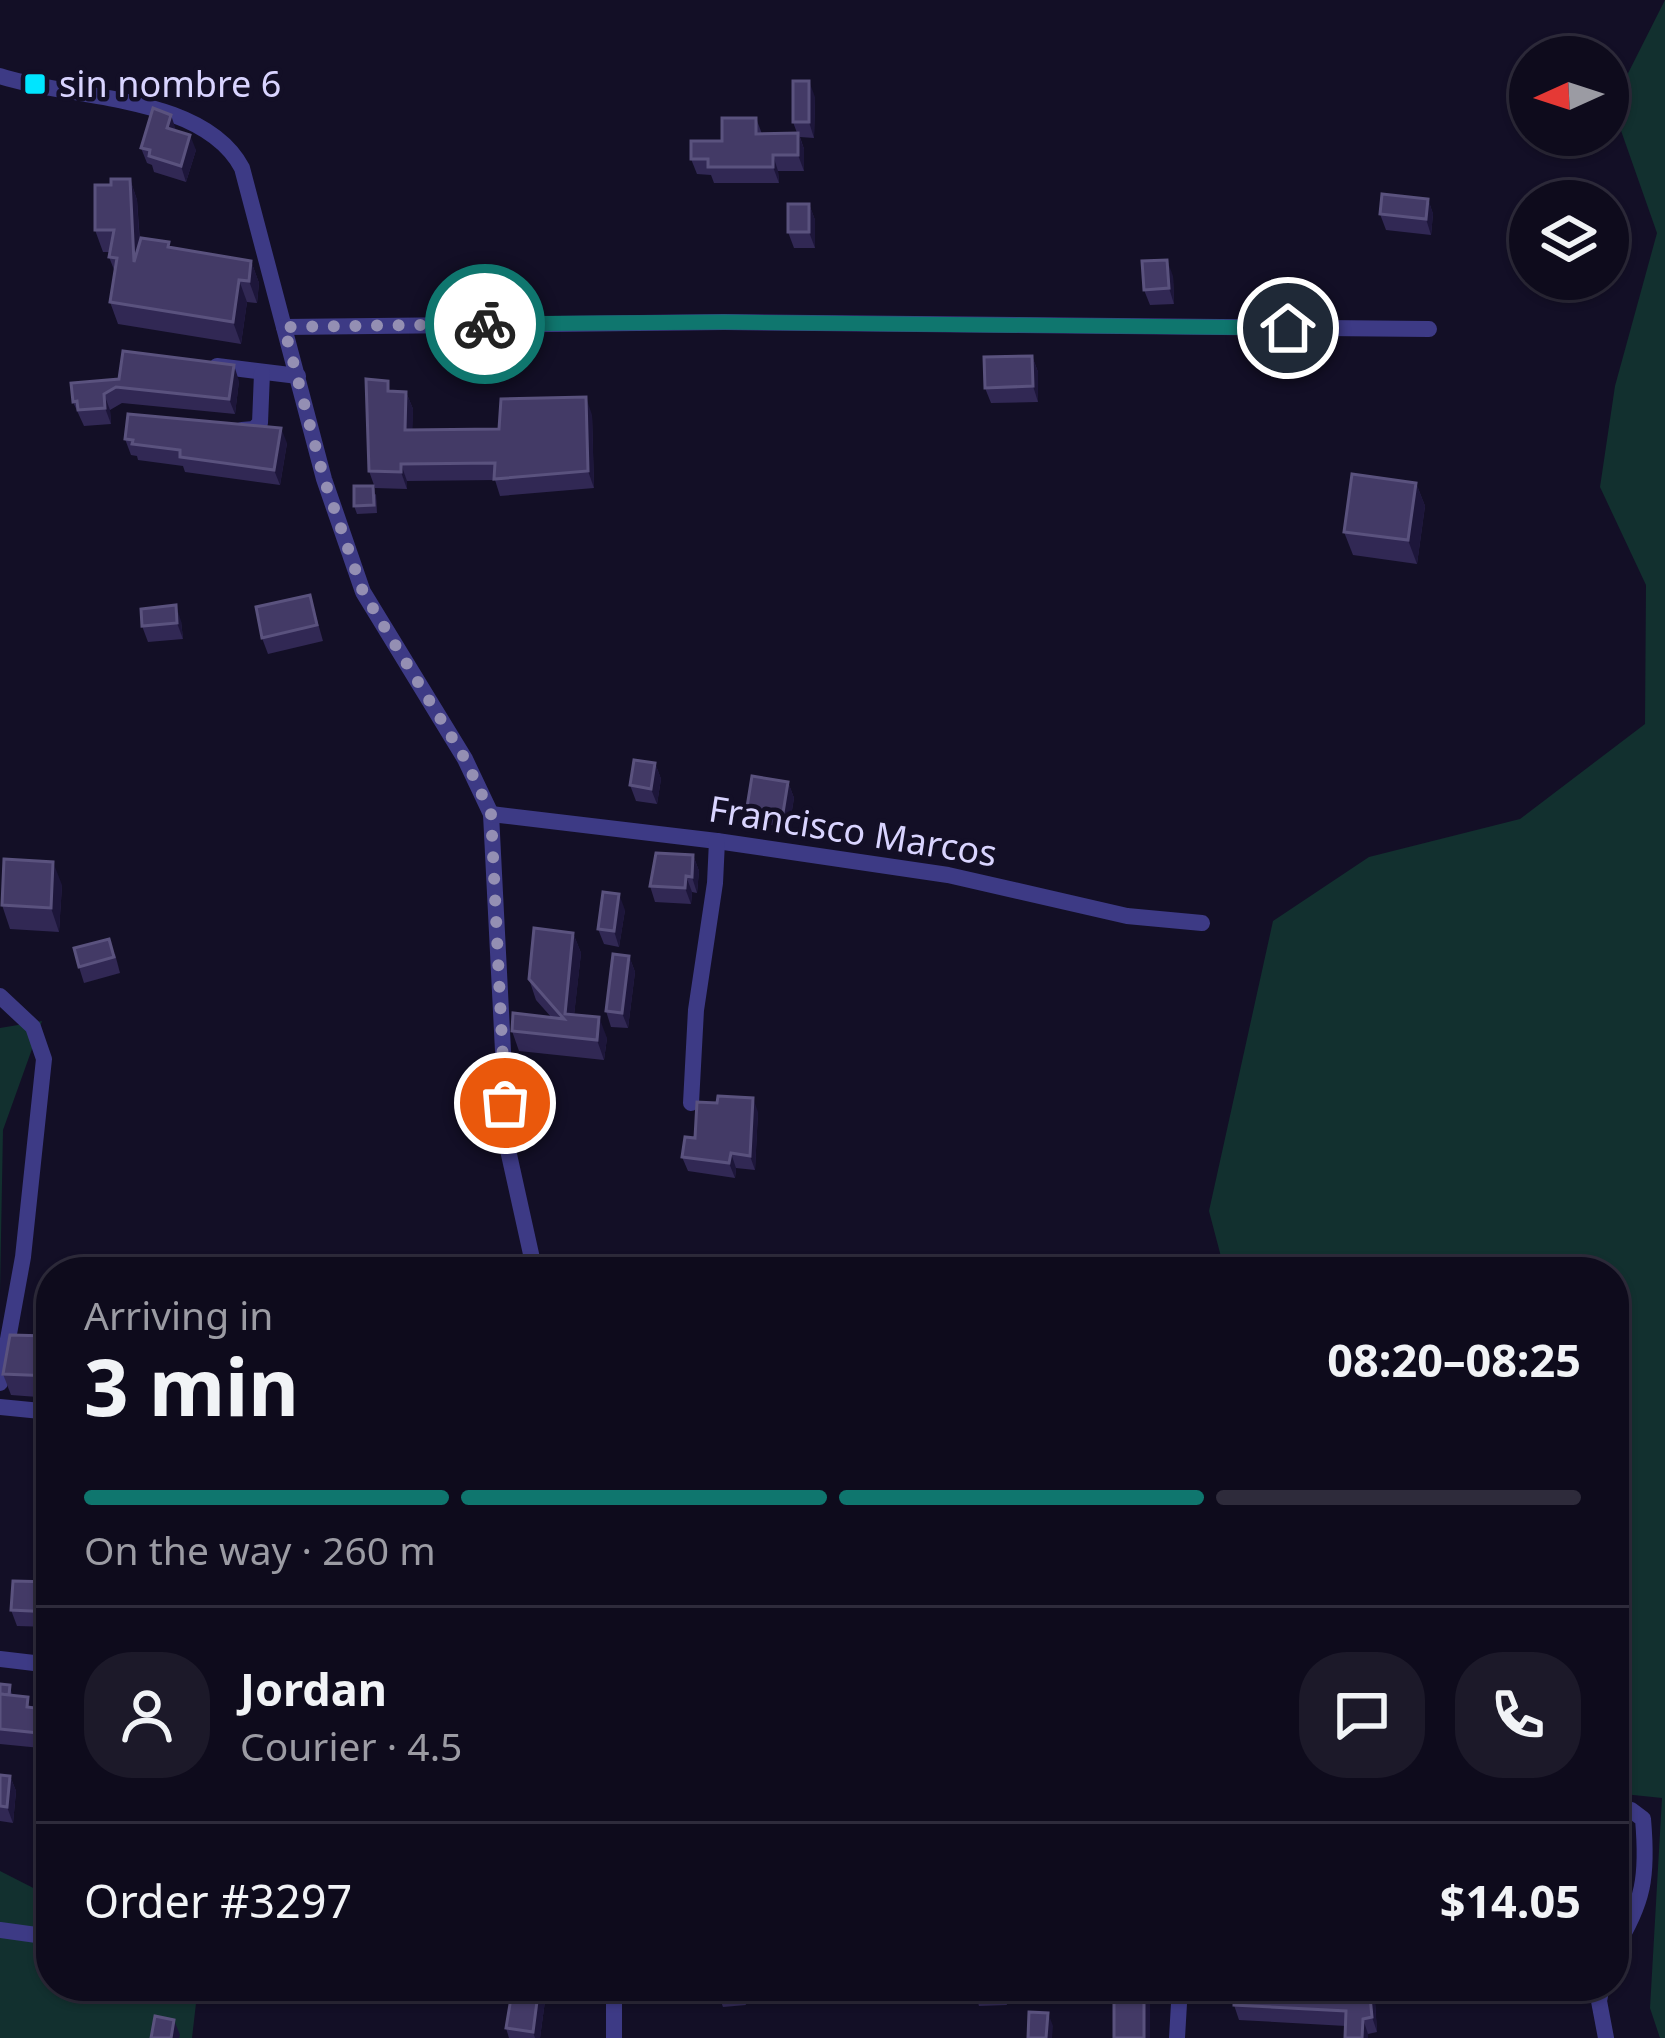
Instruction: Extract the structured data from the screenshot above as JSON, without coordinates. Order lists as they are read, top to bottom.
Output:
{
  "streets": {
    "street": ["Francisco Marcos"]
  },
  "places": {
    "transit": ["sin nombre 6"]
  },
  "north": "left",
  "page": {
    "heading": ["3 min", "Arriving in", "08:20–08:25"],
    "panel": [
      "Jordan",
      "Courier · 4.5",
      "Order #3297",
      "$14.05"
    ],
    "bar": "On the way · 260 m"
  }
}
